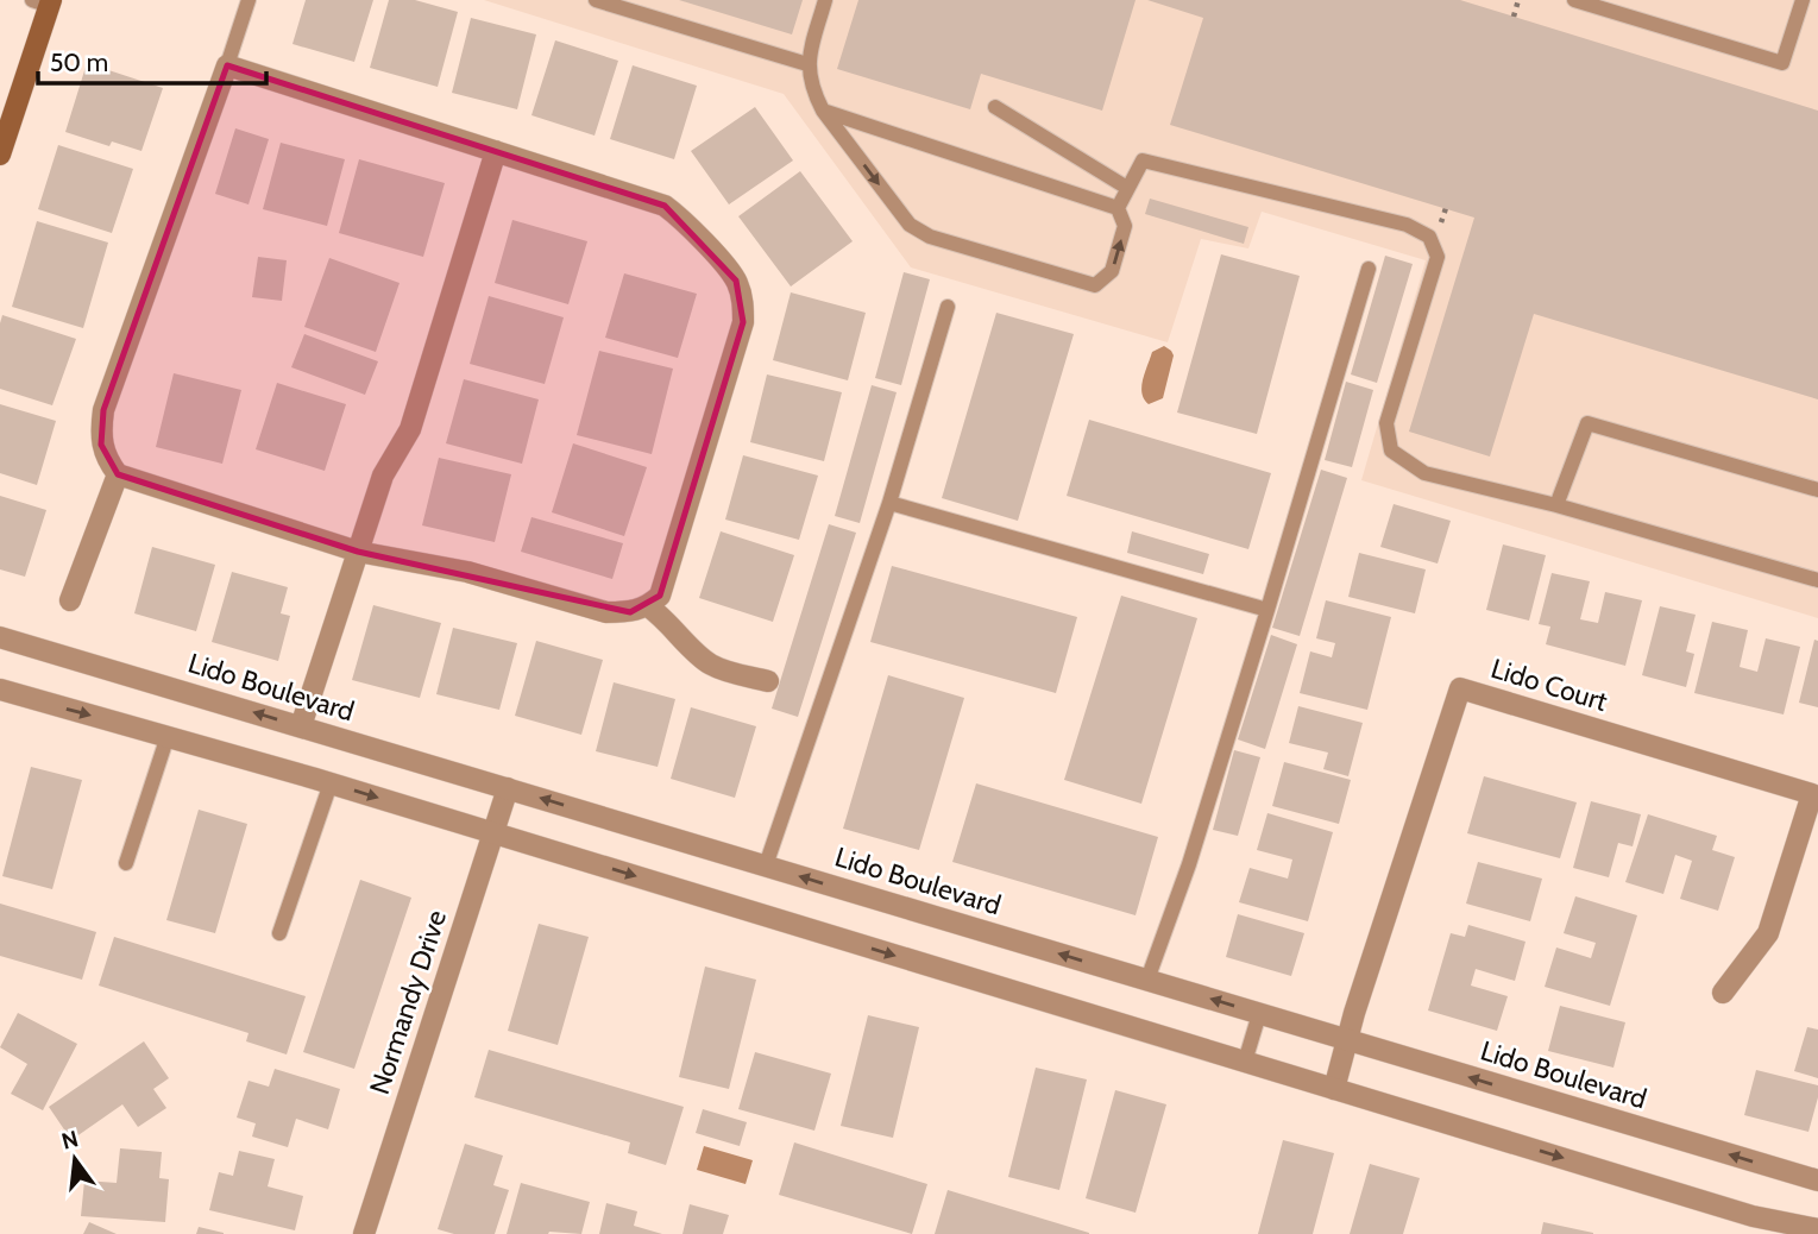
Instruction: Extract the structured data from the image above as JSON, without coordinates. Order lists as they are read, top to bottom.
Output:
{
  "streets": {
    "street": ["Lido Court", "Lido Boulevard", "Normandy Drive"]
  },
  "crossings": [
    ["Lido Court", "Lido Boulevard"],
    ["Lido Boulevard", "Normandy Drive"]
  ],
  "scale_bar": "50 m",
  "north": "top"
}
